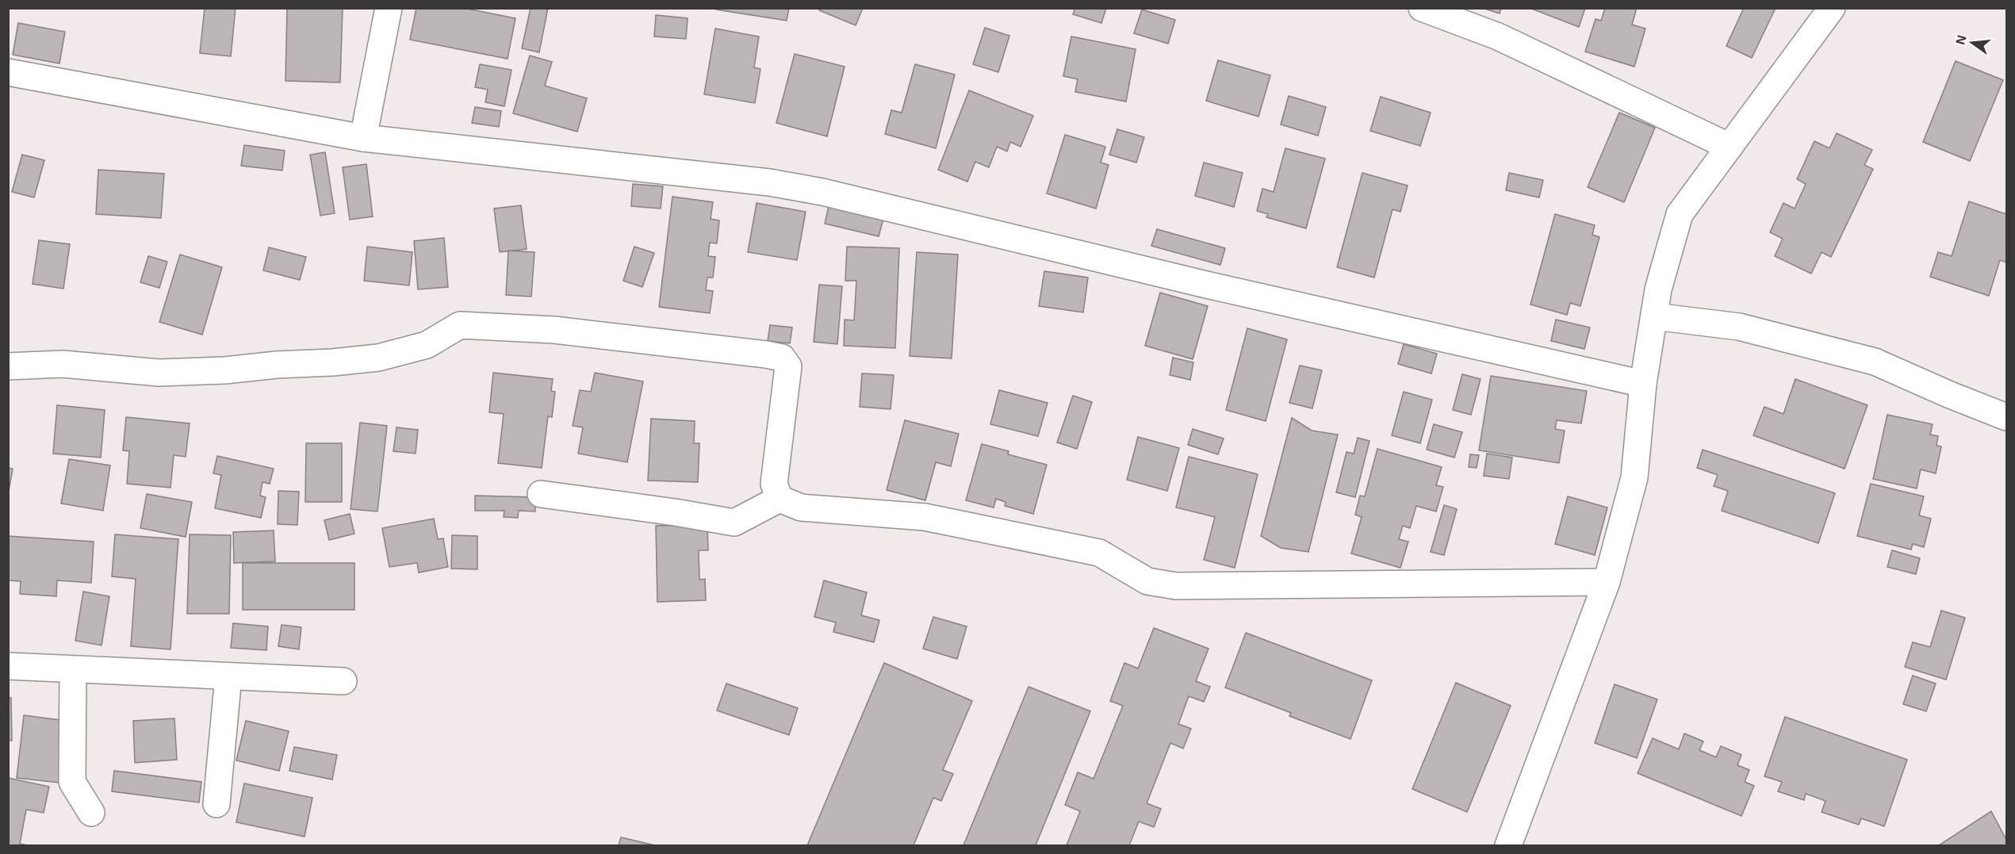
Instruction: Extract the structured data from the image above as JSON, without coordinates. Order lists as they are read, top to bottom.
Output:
{
  "north": "left"
}
